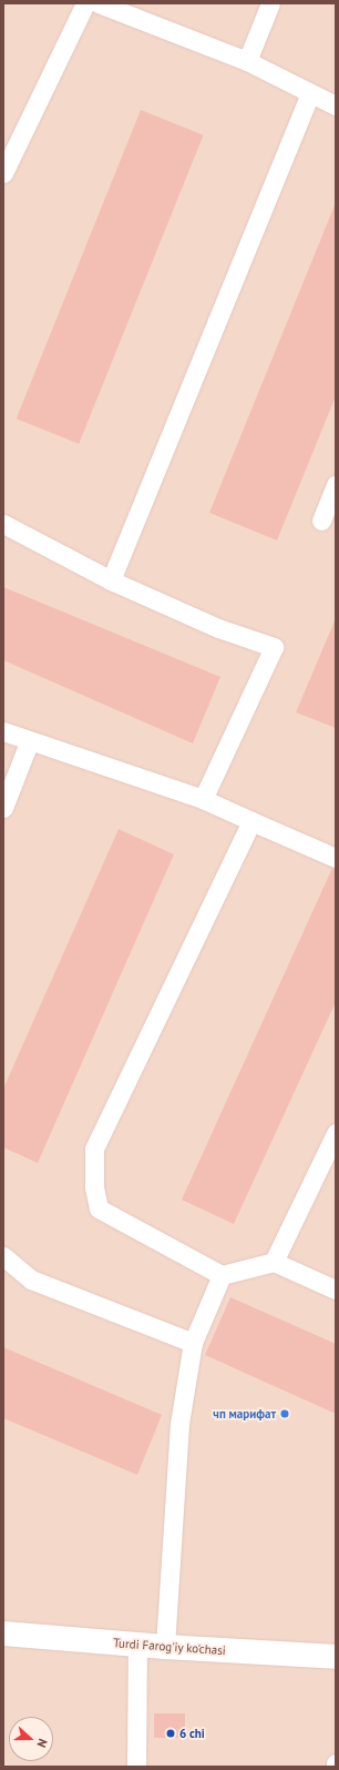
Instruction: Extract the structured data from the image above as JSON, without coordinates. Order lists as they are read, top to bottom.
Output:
{
  "streets": {
    "street": ["Turdi Farog'iy ko'chasi"]
  },
  "places": ["чп марифат", "6 chi"],
  "north": "right"
}
